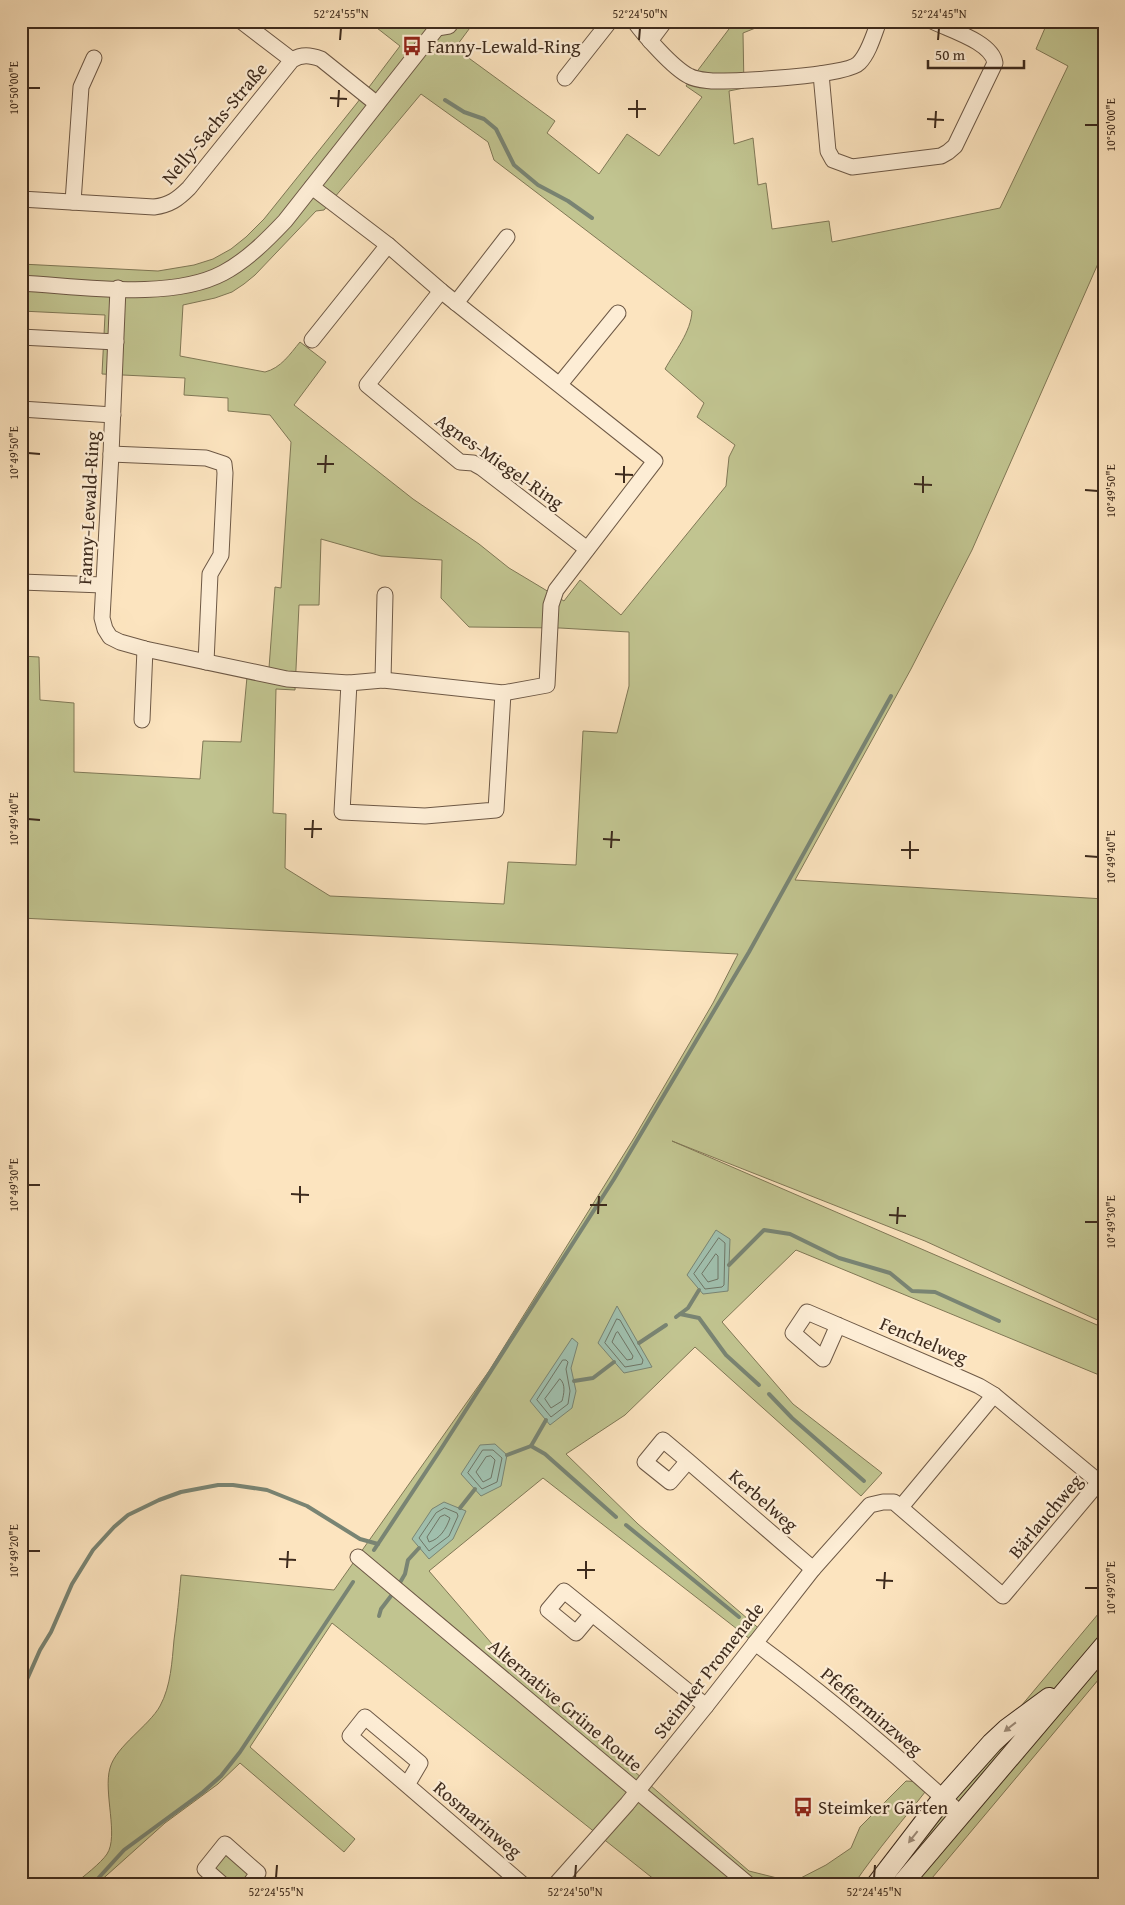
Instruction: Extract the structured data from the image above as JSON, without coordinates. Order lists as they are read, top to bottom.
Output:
{
  "streets": {
    "street": [
      "Nelly-Sachs-Straße",
      "Agnes-Miegel-Ring",
      "Fanny-Lewald-Ring",
      "Fenchelweg",
      "Kerbelweg",
      "Bärlauchweg",
      "Steimker Promenade",
      "Alternative Grüne Route",
      "Pfefferminzweg",
      "Rosmarinweg"
    ]
  },
  "crossings": [
    ["Agnes-Miegel-Ring", "Fanny-Lewald-Ring"],
    ["Fenchelweg", "Bärlauchweg"],
    ["Kerbelweg", "Steimker Promenade"],
    ["Bärlauchweg", "Steimker Promenade"],
    ["Steimker Promenade", "Alternative Grüne Route"],
    ["Steimker Promenade", "Pfefferminzweg"]
  ],
  "places": {
    "bus stop": ["Fanny-Lewald-Ring", "Steimker Gärten"]
  },
  "scale_bar": "50 m",
  "coordinates": [
    "52°24'55\"N",
    "52°24'50\"N",
    "52°24'45\"N",
    "10°50'00\"E",
    "10°49'50\"E",
    "10°49'40\"E",
    "10°49'30\"E",
    "10°49'20\"E"
  ]
}
